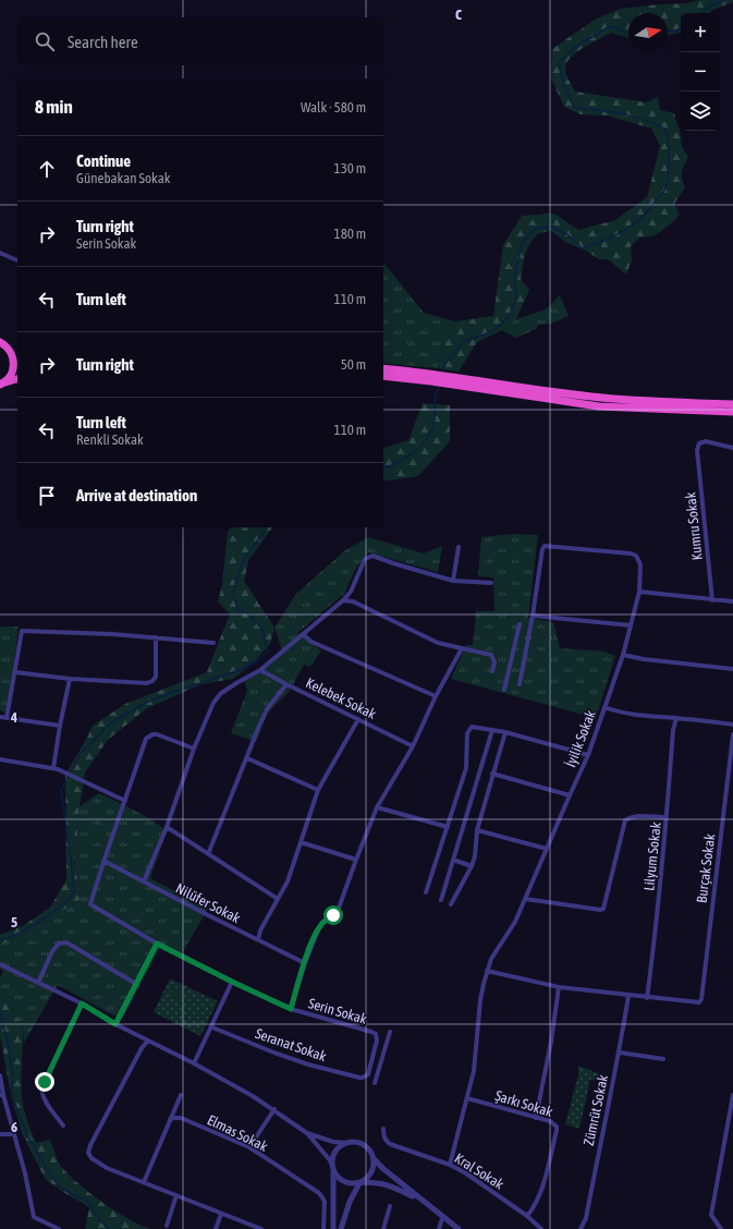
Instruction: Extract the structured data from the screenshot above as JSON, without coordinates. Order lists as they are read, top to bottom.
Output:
{
  "streets": {
    "street": [
      "Kumru Sokak",
      "Kelebek Sokak",
      "İyilik Sokak",
      "Lilyum Sokak",
      "Burçak Sokak",
      "Nilüfer Sokak",
      "Serin Sokak",
      "Seranat Sokak",
      "Şarkı Sokak",
      "Zümrüt Sokak",
      "Elmas Sokak",
      "Kral Sokak"
    ]
  },
  "crossings": [
    ["İyilik Sokak", "Şarkı Sokak"],
    ["İyilik Sokak", "Kral Sokak"],
    ["Lilyum Sokak", "Burçak Sokak"],
    ["Nilüfer Sokak", "Serin Sokak"],
    ["Serin Sokak", "Seranat Sokak"],
    ["Şarkı Sokak", "Kral Sokak"]
  ],
  "north": "right",
  "page": {
    "map_buttons": ["+", "−"],
    "search": "Search here",
    "heading": ["8 min", "Walk · 580 m"],
    "list": [
      ["Continue", "Günebakan Sokak", "130 m"],
      ["Turn right", "Serin Sokak", "180 m"],
      ["Turn left", "110 m"],
      ["Turn right", "50 m"],
      ["Turn left", "Renkli Sokak", "110 m"],
      "Arrive at destination"
    ]
  },
  "grid": {
    "columns": ["C"],
    "rows": ["4", "5", "6"]
  }
}
